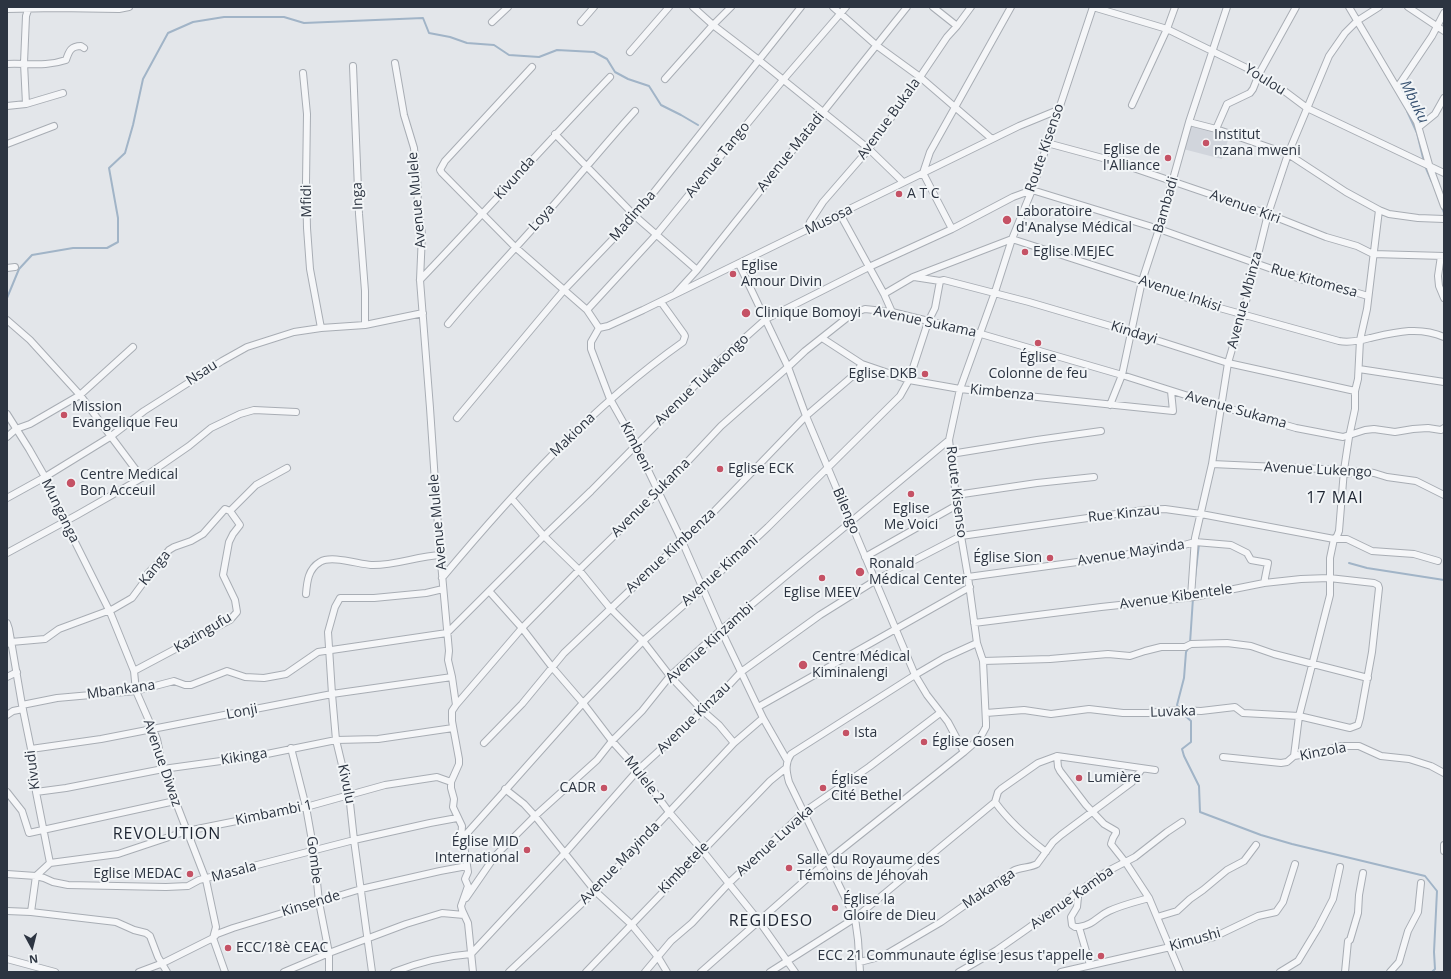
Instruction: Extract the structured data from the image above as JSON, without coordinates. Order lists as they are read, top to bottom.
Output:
{
  "streets": {
    "street": [
      "Youlou",
      "Avenue Bukala",
      "Route Kisenso",
      "Avenue Matadi",
      "Avenue Tango",
      "Kivunda",
      "Inga",
      "Avenue Mulele",
      "Mfidi",
      "Bambadi",
      "Avenue Kiri",
      "Madimba",
      "Loya",
      "Musosa",
      "Rue Kitomesa",
      "Avenue Inkisi",
      "Avenue Mbinza",
      "Avenue Sukama",
      "Kindayi",
      "Nsau",
      "Avenue Tukakongo",
      "Kimbenza",
      "Makiona",
      "Kimbeni",
      "Avenue Lukengo",
      "Munganga",
      "Bilengo",
      "Rue Kinzau",
      "Avenue Kimbenza",
      "Avenue Mayinda",
      "Kanga",
      "Avenue Kimani",
      "Avenue Kibentele",
      "Kazingufu",
      "Avenue Kinzambi",
      "Mbankana",
      "Lonji",
      "Luvaka",
      "Avenue Kinzau",
      "Kinzola",
      "Kikinga",
      "Avenue Diwaz",
      "Kivudi",
      "Mulele 2",
      "Kivulu",
      "Kimbambi 1",
      "Avenue Luvaka",
      "Gombe",
      "Kimbetele",
      "Masala",
      "Makanga",
      "Avenue Kamba",
      "Kinsende",
      "Kimushi"
    ]
  },
  "crossings": [
    ["Youlou", "Route Kisenso"],
    ["Youlou", "Bambadi"],
    ["Youlou", "Avenue Mbinza"],
    ["Avenue Bukala", "Musosa"],
    ["Route Kisenso", "Avenue Kiri"],
    ["Route Kisenso", "Musosa"],
    ["Route Kisenso", "Rue Kitomesa"],
    ["Route Kisenso", "Avenue Inkisi"],
    ["Route Kisenso", "Avenue Sukama"],
    ["Route Kisenso", "Kindayi"],
    ["Route Kisenso", "Avenue Tukakongo"],
    ["Route Kisenso", "Kimbenza"],
    ["Route Kisenso", "Bilengo"],
    ["Route Kisenso", "Rue Kinzau"],
    ["Route Kisenso", "Avenue Mayinda"],
    ["Route Kisenso", "Avenue Kibentele"],
    ["Route Kisenso", "Avenue Kinzambi"],
    ["Route Kisenso", "Luvaka"],
    ["Route Kisenso", "Avenue Kinzau"],
    ["Avenue Matadi", "Musosa"],
    ["Kivunda", "Avenue Mulele"],
    ["Inga", "Nsau"],
    ["Avenue Mulele", "Avenue Sukama"],
    ["Avenue Mulele", "Nsau"],
    ["Avenue Mulele", "Avenue Tukakongo"],
    ["Avenue Mulele", "Makiona"],
    ["Avenue Mulele", "Mbankana"],
    ["Avenue Mulele", "Lonji"],
    ["Avenue Mulele", "Kikinga"],
    ["Avenue Mulele", "Kivulu"],
    ["Avenue Mulele", "Kimbambi 1"],
    ["Mfidi", "Nsau"],
    ["Bambadi", "Avenue Kiri"],
    ["Bambadi", "Rue Kitomesa"],
    ["Bambadi", "Avenue Inkisi"],
    ["Bambadi", "Avenue Sukama"],
    ["Bambadi", "Kindayi"],
    ["Bambadi", "Kimbenza"],
    ["Avenue Kiri", "Avenue Mbinza"],
    ["Musosa", "Makiona"],
    ["Musosa", "Kimbeni"],
    ["Musosa", "Bilengo"],
    ["Rue Kitomesa", "Avenue Mbinza"],
    ["Rue Kitomesa", "Avenue Tukakongo"],
    ["Avenue Inkisi", "Avenue Mbinza"],
    ["Avenue Mbinza", "Avenue Sukama"],
    ["Avenue Mbinza", "Kindayi"],
    ["Avenue Mbinza", "Avenue Lukengo"],
    ["Avenue Mbinza", "Rue Kinzau"],
    ["Avenue Mbinza", "Avenue Mayinda"],
    ["Avenue Mbinza", "Avenue Kibentele"],
    ["Avenue Sukama", "Kimbenza"],
    ["Avenue Sukama", "Kimbeni"],
    ["Avenue Sukama", "Bilengo"],
    ["Avenue Sukama", "Avenue Kimani"],
    ["Avenue Sukama", "Mulele 2"],
    ["Kindayi", "Avenue Kimani"],
    ["Nsau", "Munganga"],
    ["Avenue Tukakongo", "Kimbeni"],
    ["Avenue Tukakongo", "Bilengo"],
    ["Avenue Tukakongo", "Mbankana"],
    ["Avenue Tukakongo", "Mulele 2"],
    ["Kimbenza", "Avenue Kimbenza"],
    ["Kimbenza", "Avenue Kimani"],
    ["Makiona", "Kimbeni"],
    ["Kimbeni", "Avenue Kimbenza"],
    ["Kimbeni", "Avenue Mayinda"],
    ["Kimbeni", "Avenue Kimani"],
    ["Kimbeni", "Avenue Kinzambi"],
    ["Kimbeni", "Avenue Kinzau"],
    ["Munganga", "Kanga"],
    ["Munganga", "Kazingufu"],
    ["Munganga", "Avenue Diwaz"],
    ["Bilengo", "Avenue Kimbenza"],
    ["Bilengo", "Avenue Kimani"],
    ["Bilengo", "Avenue Kinzambi"],
    ["Bilengo", "Avenue Kinzau"],
    ["Bilengo", "Avenue Luvaka"],
    ["Rue Kinzau", "Avenue Kinzau"],
    ["Avenue Kimbenza", "Mulele 2"],
    ["Avenue Mayinda", "Avenue Kibentele"],
    ["Avenue Mayinda", "Mulele 2"],
    ["Kanga", "Kazingufu"],
    ["Kanga", "Kivudi"],
    ["Avenue Kimani", "Mulele 2"],
    ["Avenue Kibentele", "Luvaka"],
    ["Kazingufu", "Avenue Diwaz"],
    ["Avenue Kinzambi", "Mulele 2"],
    ["Mbankana", "Avenue Diwaz"],
    ["Mbankana", "Kivudi"],
    ["Mbankana", "Kivulu"],
    ["Lonji", "Avenue Diwaz"],
    ["Lonji", "Kivudi"],
    ["Lonji", "Kivulu"],
    ["Avenue Kinzau", "Mulele 2"],
    ["Kikinga", "Avenue Diwaz"],
    ["Kikinga", "Kivudi"],
    ["Kikinga", "Kivulu"],
    ["Kikinga", "Gombe"],
    ["Avenue Diwaz", "Kimbambi 1"],
    ["Avenue Diwaz", "Masala"],
    ["Avenue Diwaz", "Kinsende"],
    ["Kivudi", "Kimbambi 1"],
    ["Mulele 2", "Avenue Luvaka"],
    ["Mulele 2", "Kimbetele"],
    ["Kivulu", "Kimbambi 1"],
    ["Kivulu", "Masala"],
    ["Kivulu", "Kinsende"],
    ["Kimbambi 1", "Gombe"],
    ["Gombe", "Masala"],
    ["Gombe", "Kinsende"]
  ],
  "districts": ["17 MAI", "REVOLUTION", "REGIDESO"],
  "water": ["Mbuku"],
  "places": [
    "Institut nzana mweni",
    "Eglise de l'Alliance",
    "A T C",
    "Laboratoire d'Analyse Médical",
    "Eglise MEJEC",
    "Eglise Amour Divin",
    "Clinique Bomoyi",
    "Église Colonne de feu",
    "Eglise DKB",
    "Mission Evangelique Feu",
    "Eglise ECK",
    "Centre Medical Bon Acceuil",
    "Eglise Me Voici",
    "Église Sion",
    "Ronald Médical Center",
    "Eglise MEEV",
    "Centre Médical Kiminalengi",
    "Ista",
    "Église Gosen",
    "Lumière",
    "CADR",
    "Église Cité Bethel",
    "Église MID International",
    "Salle du Royaume des Témoins de Jéhovah",
    "Eglise MEDAC",
    "Église la Gloire de Dieu",
    "ECC/18è CEAC",
    "ECC 21 Communaute église Jesus t'appelle"
  ],
  "north": "bottom"
}
